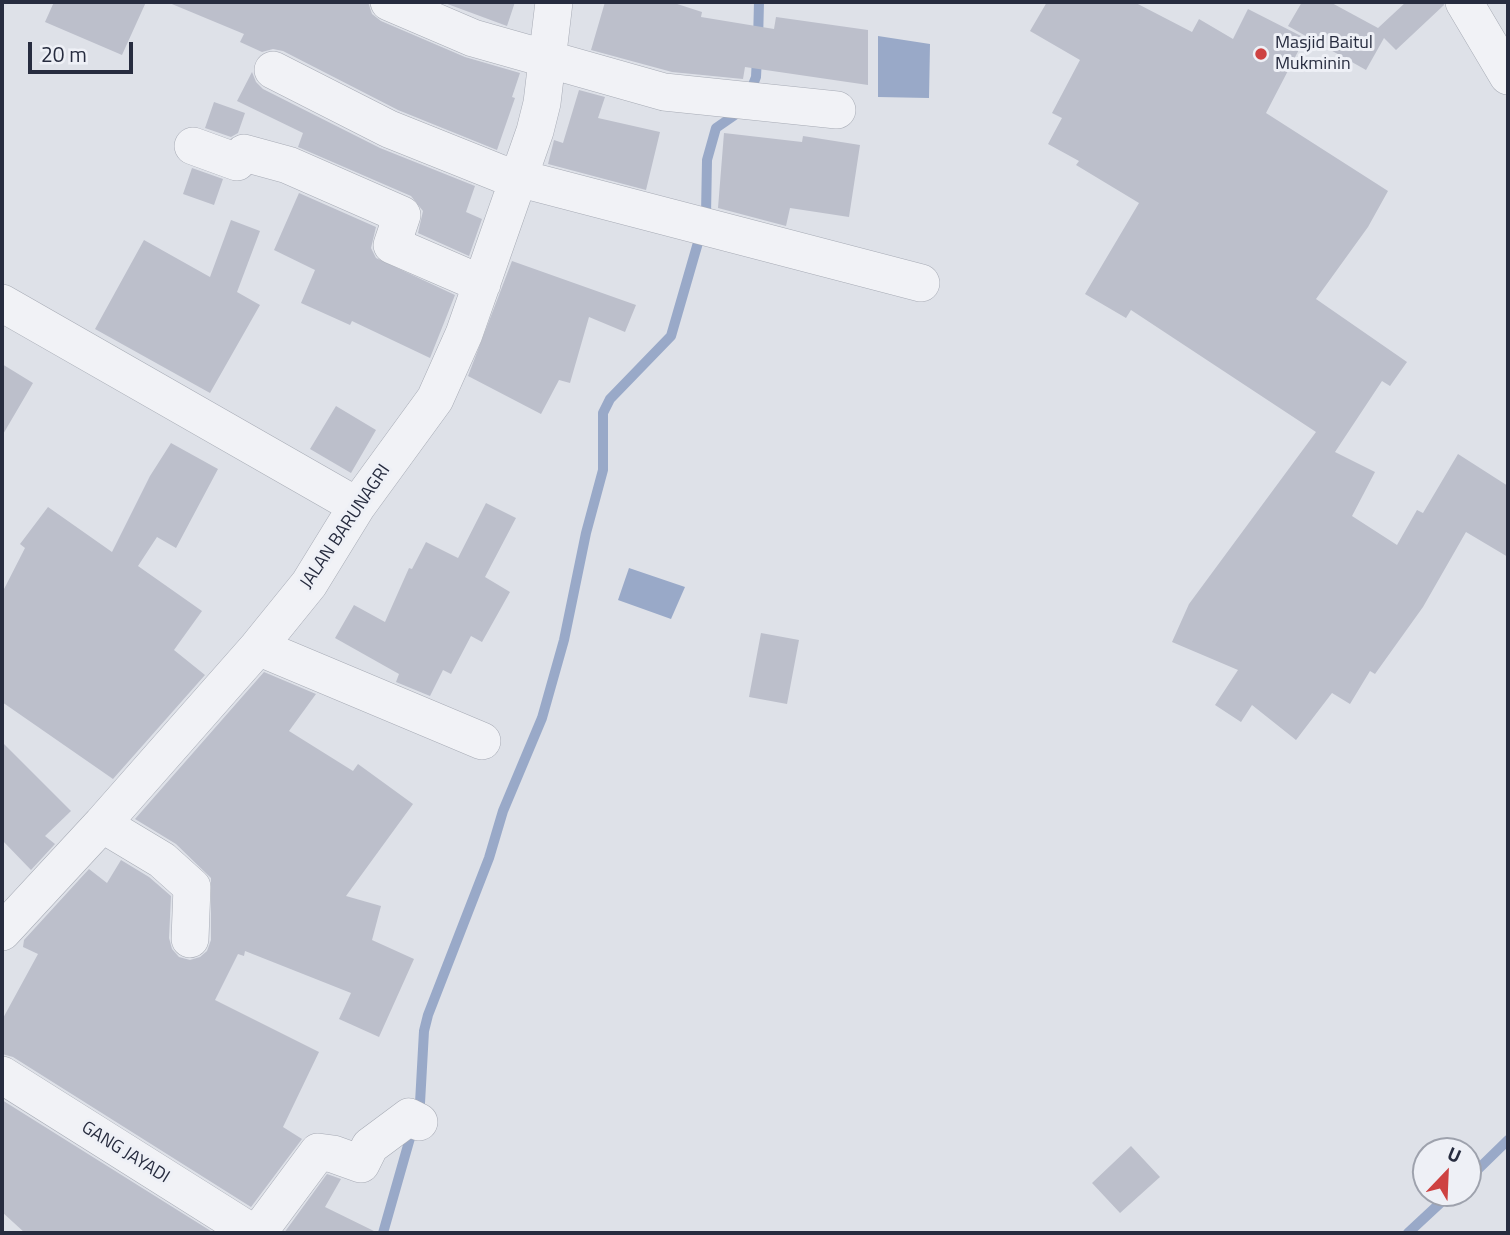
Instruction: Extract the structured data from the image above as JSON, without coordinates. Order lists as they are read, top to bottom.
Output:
{
  "streets": {
    "street": ["JALAN BARUNAGRI", "GANG JAYADI"]
  },
  "places": ["Masjid Baitul Mukminin"],
  "scale_bar": "20 m",
  "north": "top right"
}
